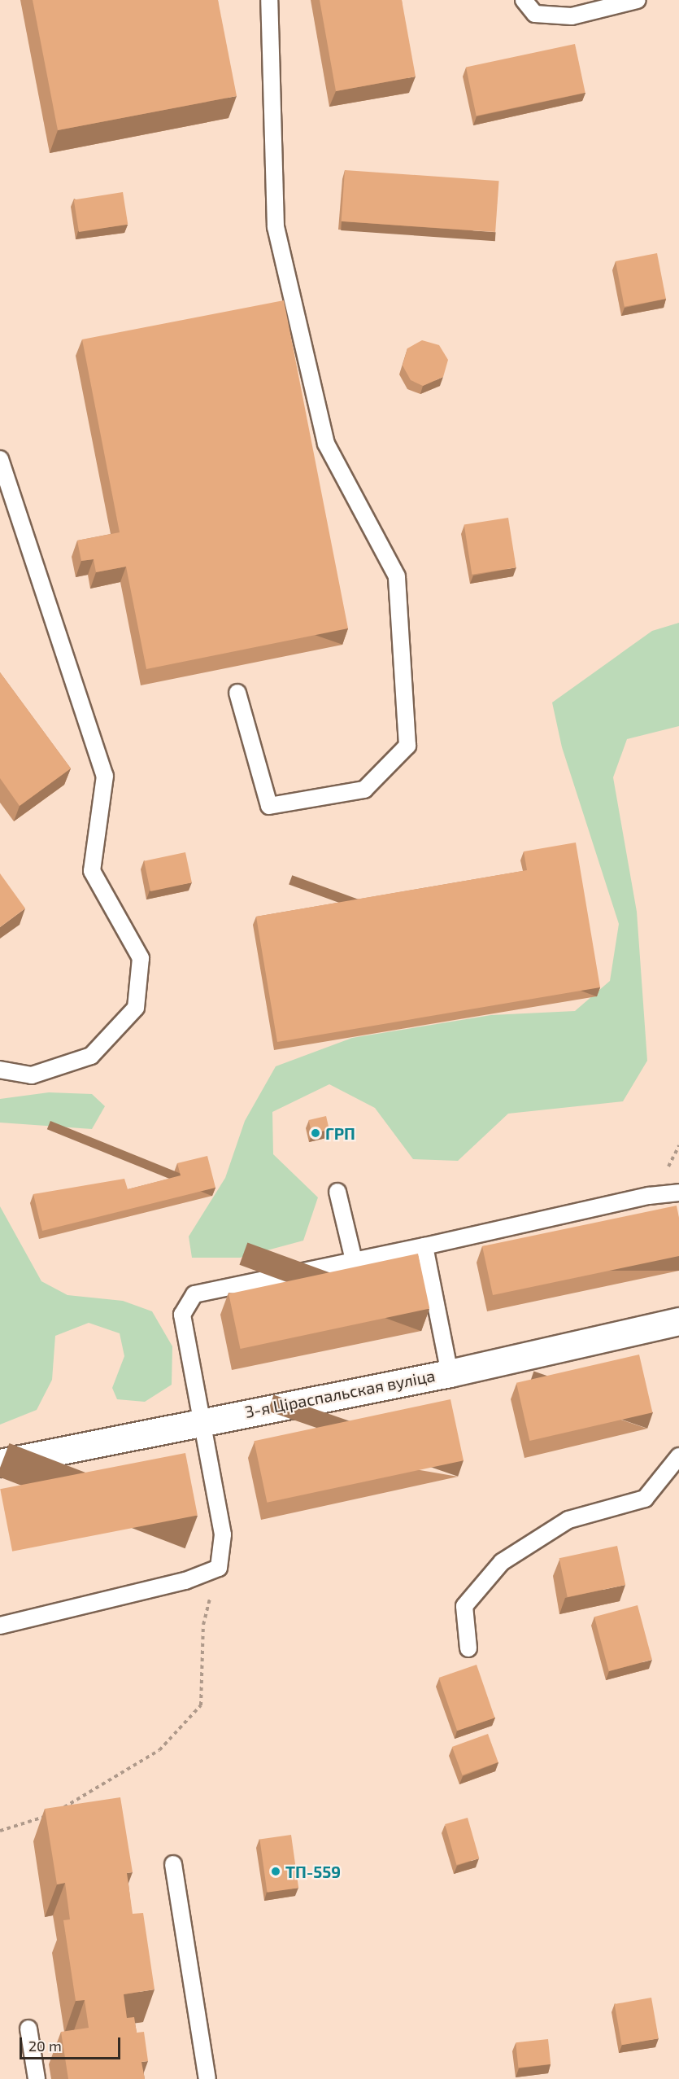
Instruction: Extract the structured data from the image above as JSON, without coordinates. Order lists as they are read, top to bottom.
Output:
{
  "streets": {
    "street": ["3-я Ціраспальская вуліца"]
  },
  "places": ["ГРП", "ТП-559"],
  "scale_bar": "20 m"
}
